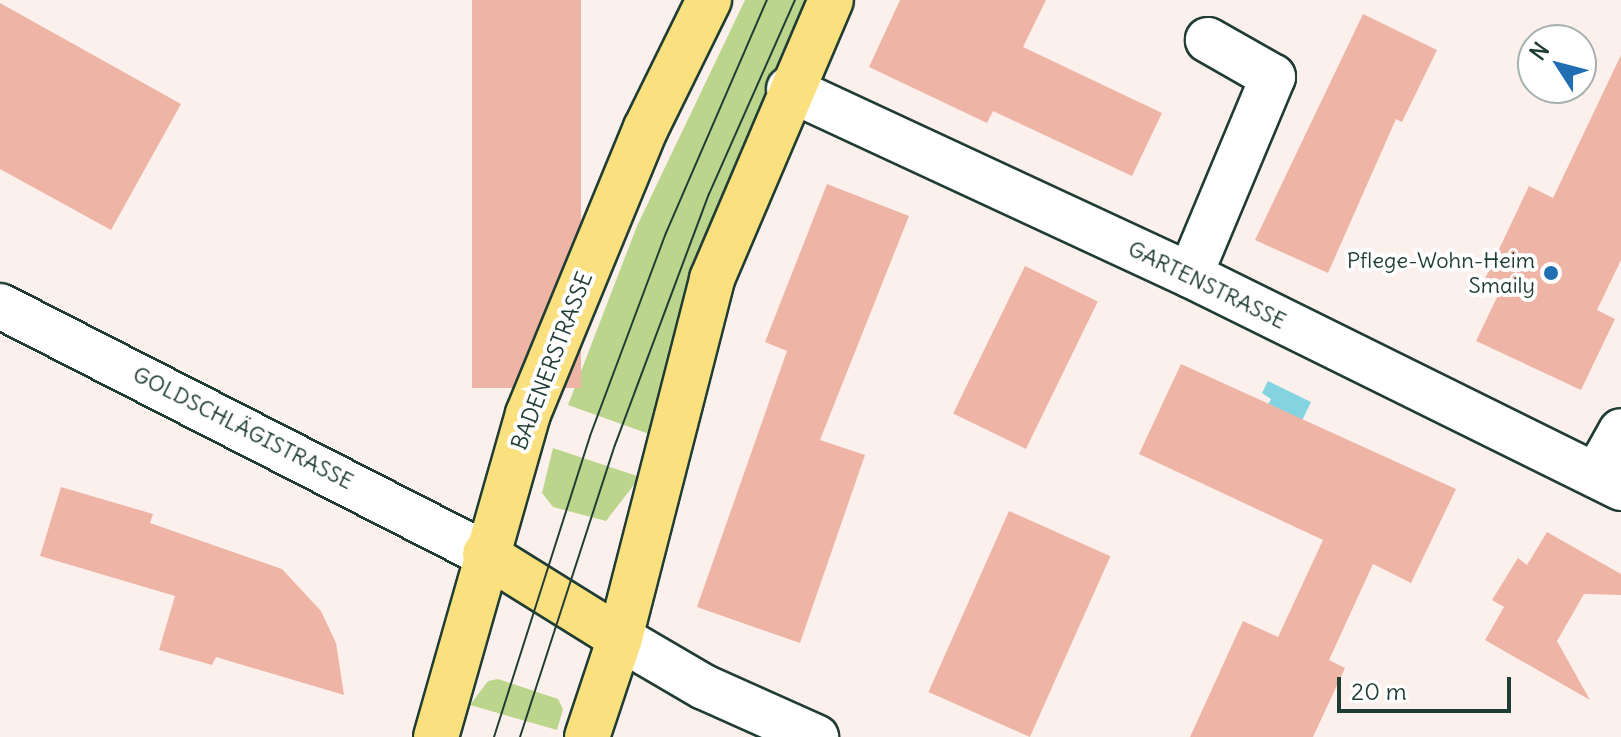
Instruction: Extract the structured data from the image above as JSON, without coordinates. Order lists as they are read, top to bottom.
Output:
{
  "streets": {
    "main road": ["BADENERSTRASSE"],
    "street": ["GARTENSTRASSE", "GOLDSCHLÄGISTRASSE"]
  },
  "crossings": [
    ["BADENERSTRASSE", "GOLDSCHLÄGISTRASSE"]
  ],
  "places": ["Pflege-Wohn-Heim Smaily"],
  "scale_bar": "20 m",
  "north": "top left"
}
